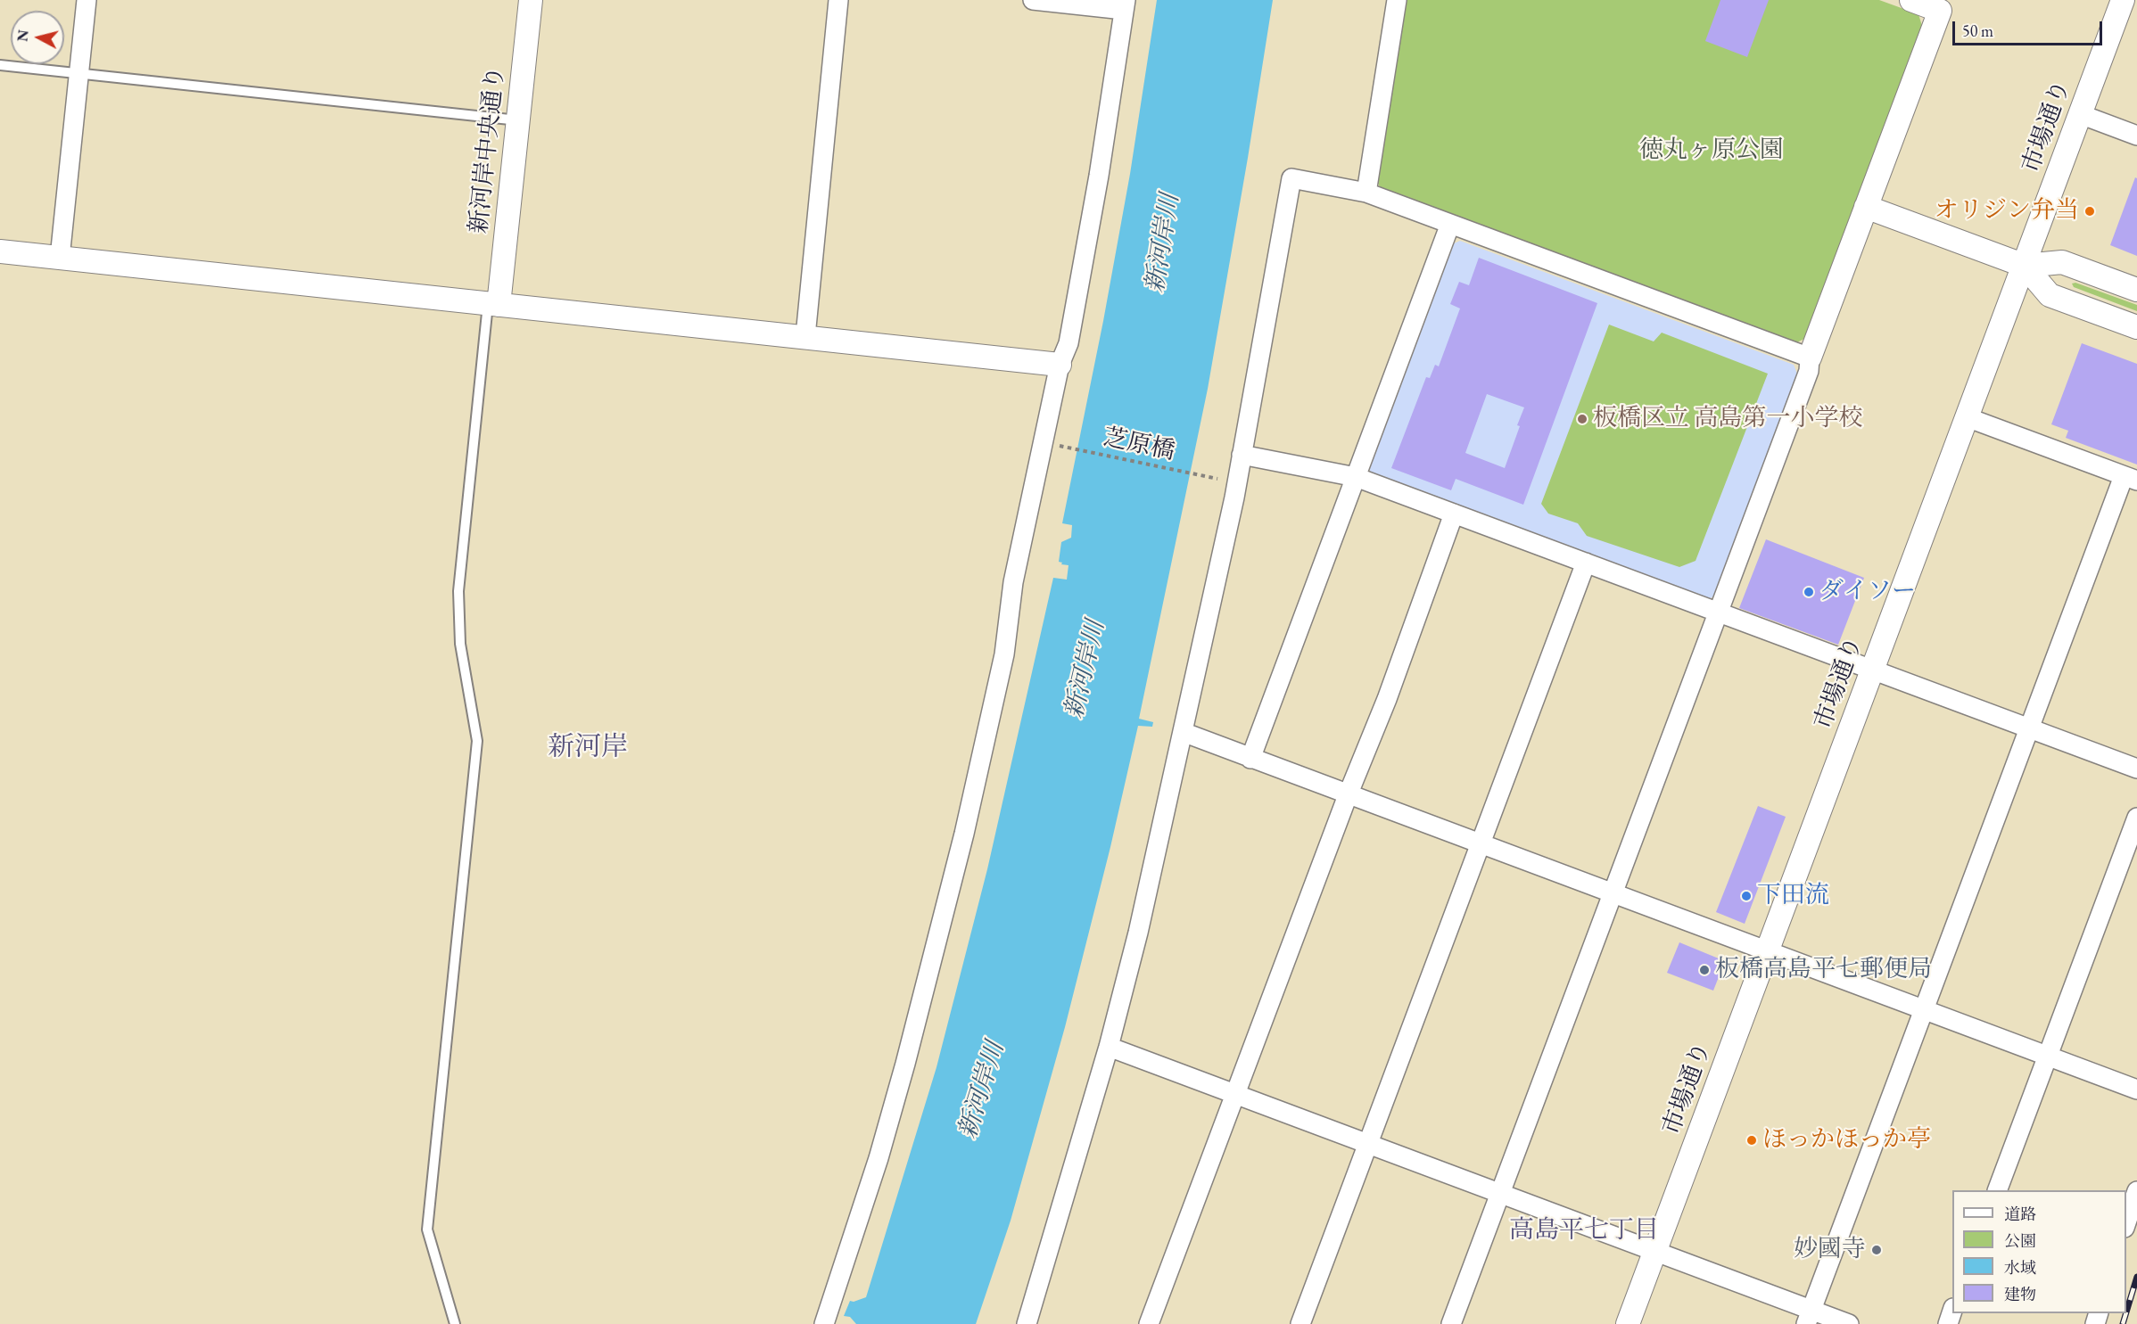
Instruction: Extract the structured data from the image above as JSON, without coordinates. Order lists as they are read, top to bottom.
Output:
{
  "streets": {
    "street": ["市場通り", "新河岸中央通り"],
    "path": ["芝原橋"]
  },
  "districts": ["新河岸", "高島平七丁目"],
  "water": ["新河岸川"],
  "parks": ["徳丸ヶ原公園"],
  "places": [
    "オリジン弁当",
    "板橋区立 高島第一小学校",
    "ダイソー",
    "下田流",
    "板橋高島平七郵便局",
    "ほっかほっか亭",
    "妙國寺"
  ],
  "legend": [
    "道路",
    "公園",
    "水域",
    "建物"
  ],
  "scale_bar": "50 m",
  "north": "left"
}
